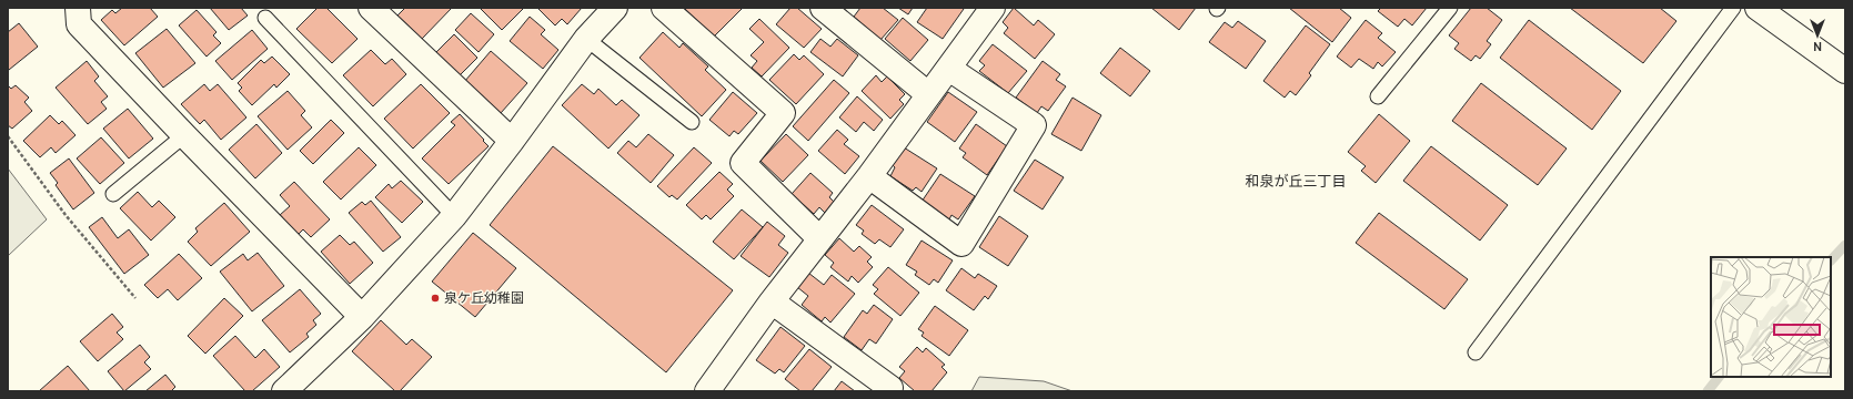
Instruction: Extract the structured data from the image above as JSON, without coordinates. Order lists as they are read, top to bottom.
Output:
{
  "districts": ["和泉が丘三丁目"],
  "places": ["泉ケ丘幼稚園"],
  "north": "bottom"
}
